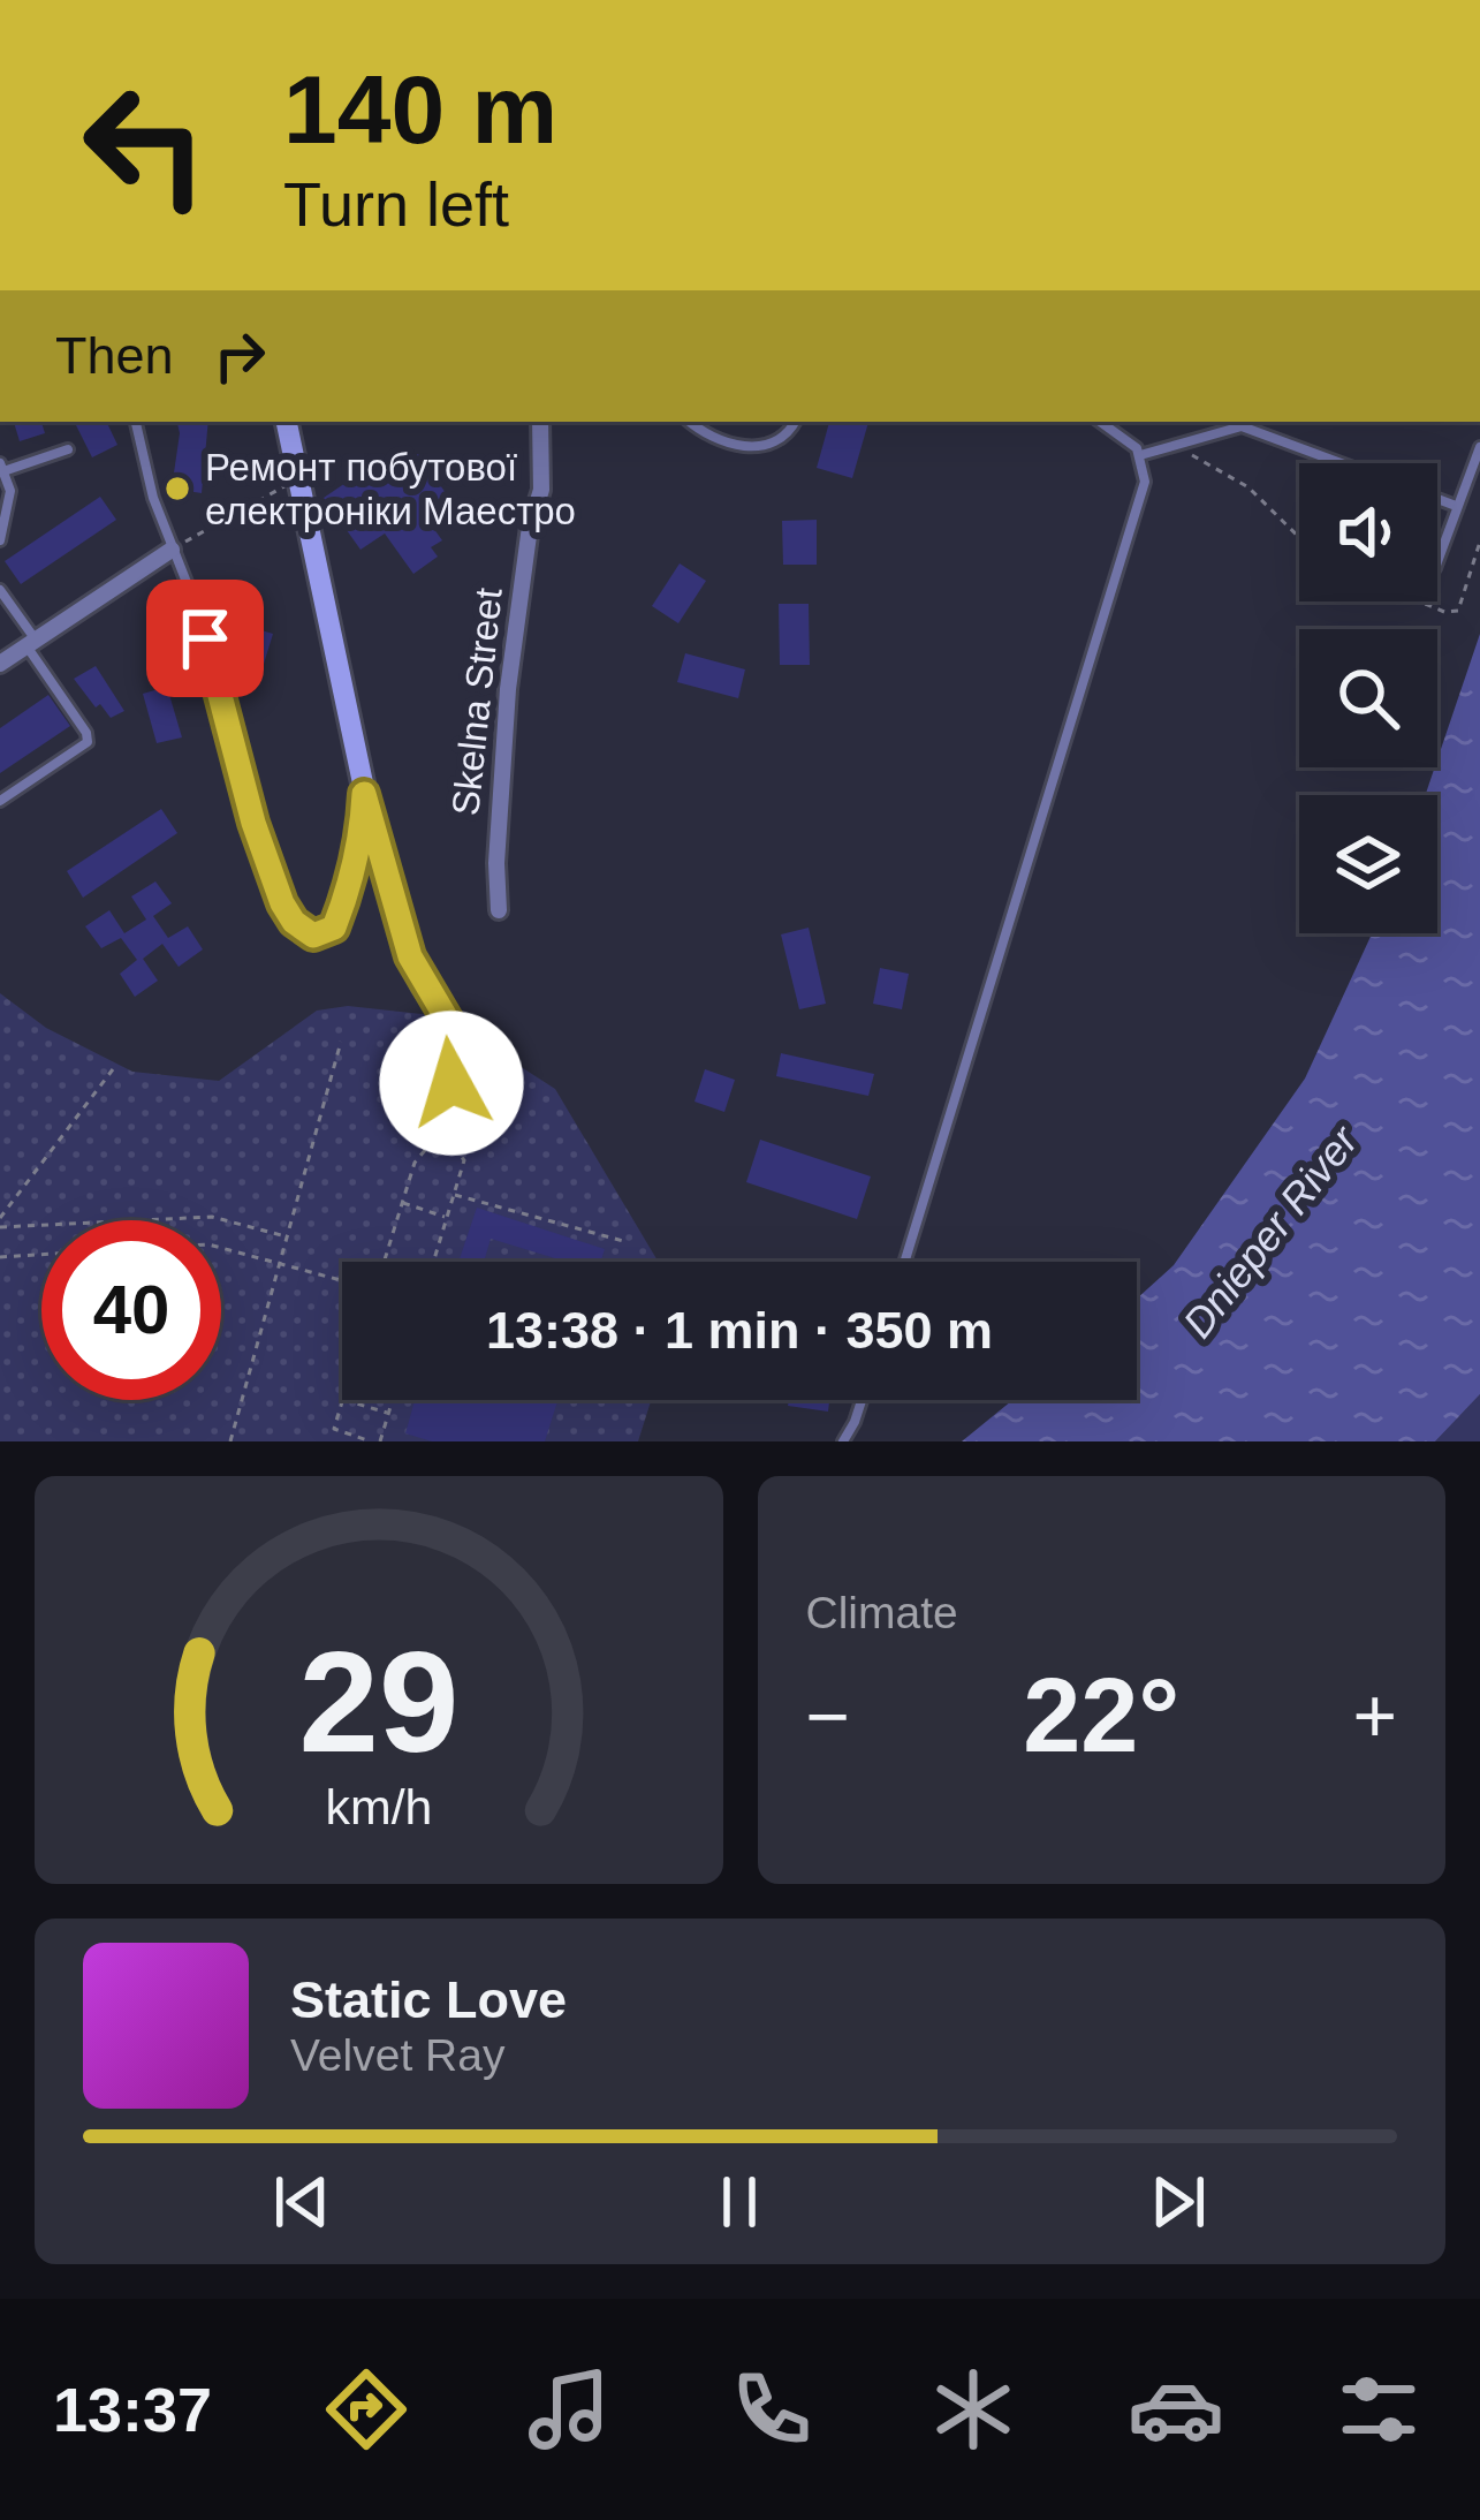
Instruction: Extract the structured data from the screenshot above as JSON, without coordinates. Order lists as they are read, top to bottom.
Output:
{
  "streets": {
    "street": ["Skelna Street"]
  },
  "water": ["Dnieper River"],
  "places": ["Ремонт побутової електроніки Маестро"],
  "page": {
    "turn": ["140 m", "Turn left"],
    "then": "Then",
    "limit": "40",
    "trip": "13:38 · 1 min · 350 m",
    "tile": "Climate",
    "heat": ["−", "22°", "+"],
    "song": ["Static Love", "Velvet Ray"],
    "tabs": "13:37",
    "gauge": ["29", "km/h"]
  }
}
